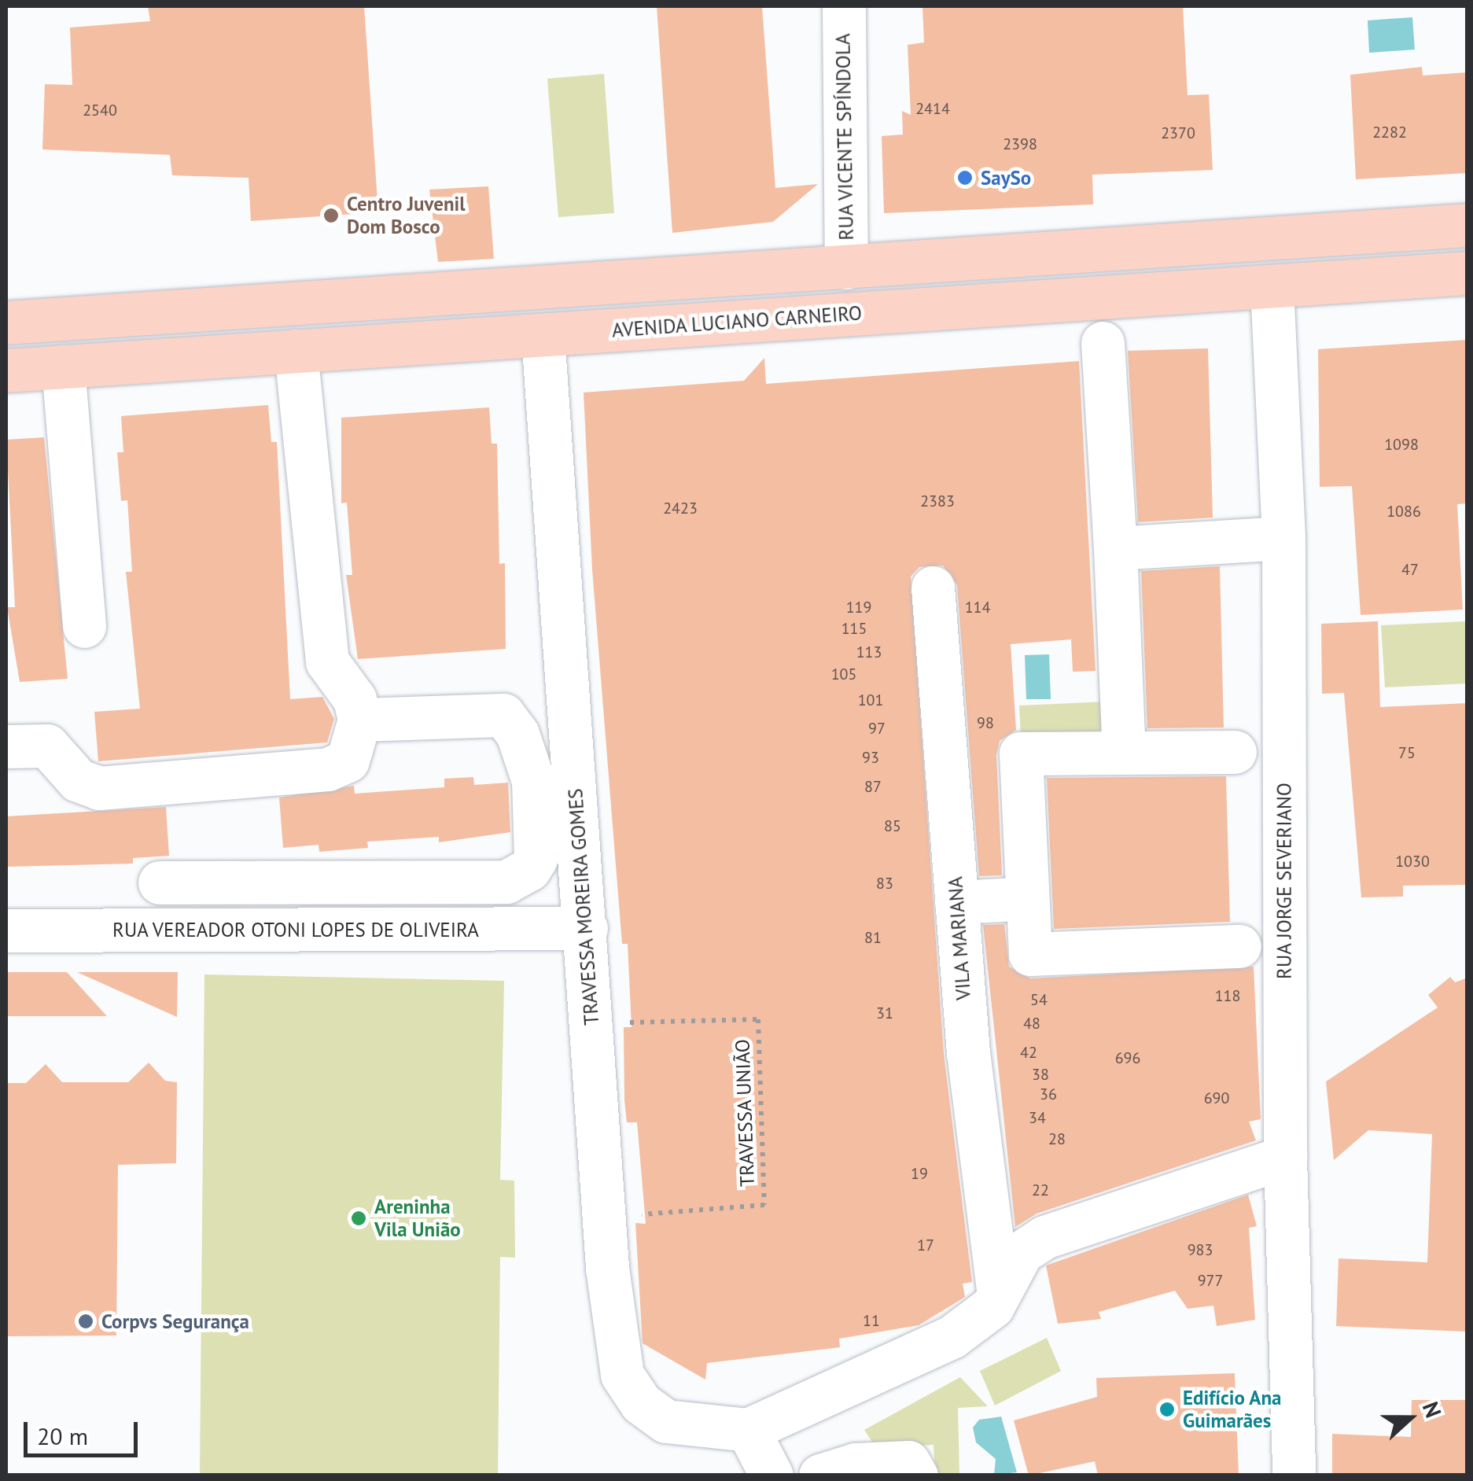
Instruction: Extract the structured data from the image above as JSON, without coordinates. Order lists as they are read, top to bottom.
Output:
{
  "streets": {
    "main road": ["AVENIDA LUCIANO CARNEIRO"],
    "street": [
      "RUA VICENTE SPÍNDOLA",
      "RUA JORGE SEVERIANO",
      "TRAVESSA MOREIRA GOMES",
      "RUA VEREADOR OTONI LOPES DE OLIVEIRA",
      "VILA MARIANA"
    ],
    "path": ["TRAVESSA UNIÃO"]
  },
  "crossings": [
    ["AVENIDA LUCIANO CARNEIRO", "RUA JORGE SEVERIANO"],
    ["AVENIDA LUCIANO CARNEIRO", "TRAVESSA MOREIRA GOMES"],
    ["TRAVESSA MOREIRA GOMES", "RUA VEREADOR OTONI LOPES DE OLIVEIRA"]
  ],
  "places": [
    "SaySo",
    "Centro Juvenil Dom Bosco",
    "Areninha Vila União",
    "Corpvs Segurança",
    "Edifício Ana Guimarães"
  ],
  "house_numbers": [
    "2414",
    "2540",
    "2282",
    "2370",
    "2398",
    "1098",
    "2383",
    "2423",
    "1086",
    "47",
    "119",
    "114",
    "115",
    "113",
    "105",
    "101",
    "98",
    "97",
    "75",
    "93",
    "87",
    "85",
    "1030",
    "83",
    "81",
    "118",
    "54",
    "31",
    "48",
    "42",
    "696",
    "38",
    "36",
    "690",
    "34",
    "28",
    "19",
    "22",
    "17",
    "983",
    "977",
    "11"
  ],
  "scale_bar": "20 m",
  "north": "right"
}
